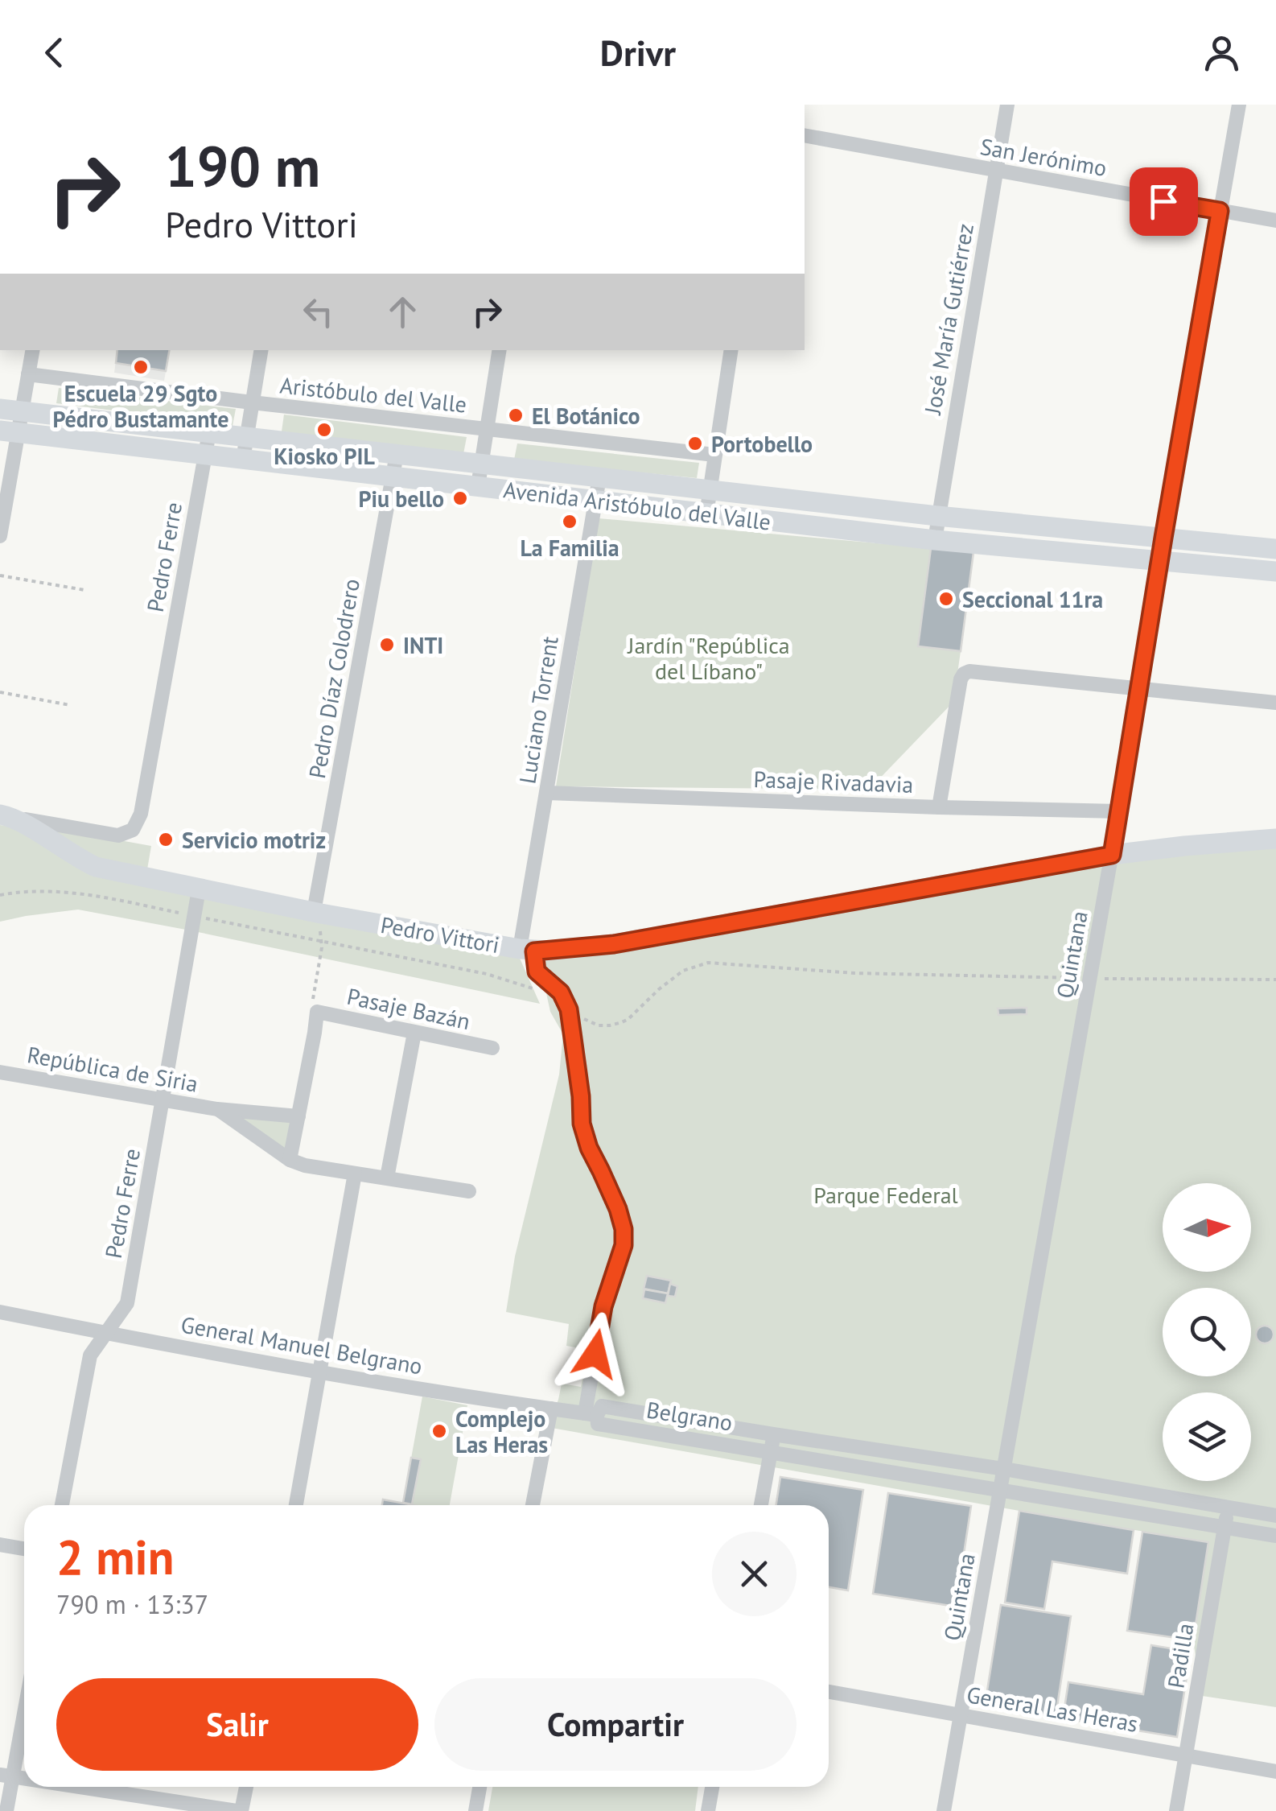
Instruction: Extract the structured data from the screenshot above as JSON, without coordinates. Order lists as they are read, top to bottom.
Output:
{
  "streets": {
    "main road": ["Avenida Aristóbulo del Valle", "Pedro Vittori"],
    "street": [
      "San Jerónimo",
      "José María Gutiérrez",
      "Aristóbulo del Valle",
      "Pedro Ferre",
      "Pedro Díaz Colodrero",
      "Luciano Torrent",
      "Pasaje Rivadavia",
      "Quintana",
      "Pasaje Bazán",
      "República de Siria",
      "General Manuel Belgrano",
      "Belgrano",
      "Padilla",
      "General Las Heras"
    ]
  },
  "crossings": [
    ["San Jerónimo", "José María Gutiérrez"],
    ["San Jerónimo", "Quintana"],
    ["José María Gutiérrez", "Avenida Aristóbulo del Valle"],
    ["Avenida Aristóbulo del Valle", "Pedro Ferre"],
    ["Avenida Aristóbulo del Valle", "Pedro Díaz Colodrero"],
    ["Avenida Aristóbulo del Valle", "Luciano Torrent"],
    ["Avenida Aristóbulo del Valle", "Quintana"],
    ["Pedro Ferre", "Pedro Vittori"],
    ["Pedro Ferre", "República de Siria"],
    ["Pedro Ferre", "General Manuel Belgrano"],
    ["Pedro Díaz Colodrero", "Pedro Vittori"],
    ["Luciano Torrent", "Pasaje Rivadavia"],
    ["Luciano Torrent", "Pedro Vittori"],
    ["Pasaje Rivadavia", "Quintana"],
    ["Pedro Vittori", "Quintana"],
    ["Quintana", "Belgrano"],
    ["Quintana", "General Las Heras"],
    ["General Manuel Belgrano", "Belgrano"],
    ["Belgrano", "Padilla"],
    ["Padilla", "General Las Heras"]
  ],
  "parks": ["Jardín \"República del Líbano\"", "Parque Federal"],
  "places": [
    "Escuela 29 Sgto Pédro Bustamante",
    "El Botánico",
    "Kiosko PIL",
    "Portobello",
    "Piu bello",
    "La Familia",
    "Seccional 11ra",
    "INTI",
    "Servicio motriz",
    "Complejo Las Heras"
  ],
  "north": "right",
  "page": {
    "header": "Drivr",
    "turn": ["190 m", "Pedro Vittori"],
    "heading": ["2 min", "790 m · 13:37"],
    "buttons": ["Salir", "Compartir"]
  }
}
